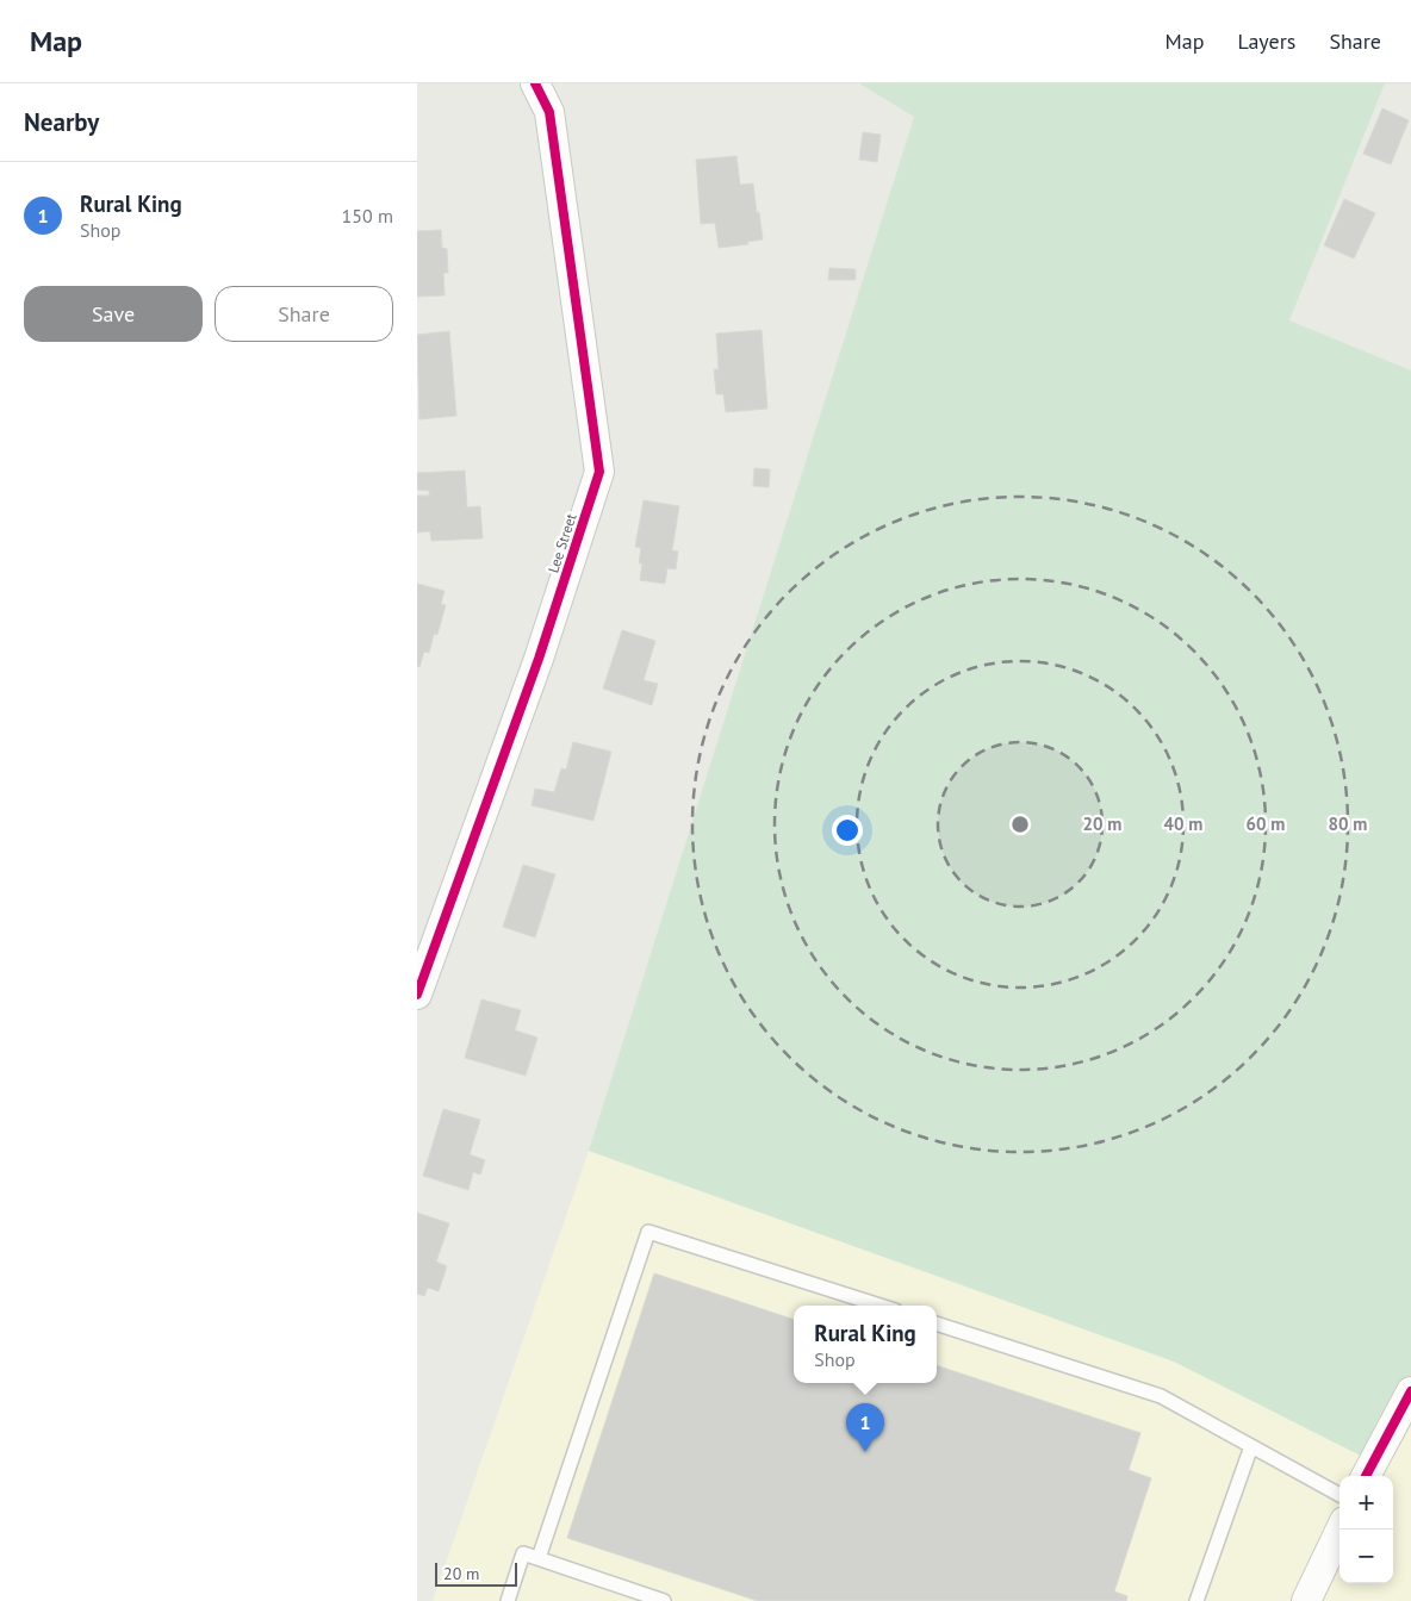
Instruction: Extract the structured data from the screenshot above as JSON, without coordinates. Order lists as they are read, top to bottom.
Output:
{
  "streets": {
    "street": ["Lee Street"]
  },
  "scale_bar": "20 m",
  "page": {
    "header": "Map",
    "nav": ["Map", "Layers", "Share"],
    "heading": "Nearby",
    "list": [
      {
        "mark": "1",
        "name": "Rural King",
        "note": "Shop",
        "value": "150 m"
      }
    ],
    "buttons": ["Save", "Share"],
    "popup": ["Rural King", "Shop"],
    "pins": "1",
    "map_buttons": ["+", "−"],
    "scale": "20 m"
  },
  "rings": [
    "20 m",
    "40 m",
    "60 m",
    "80 m"
  ]
}
